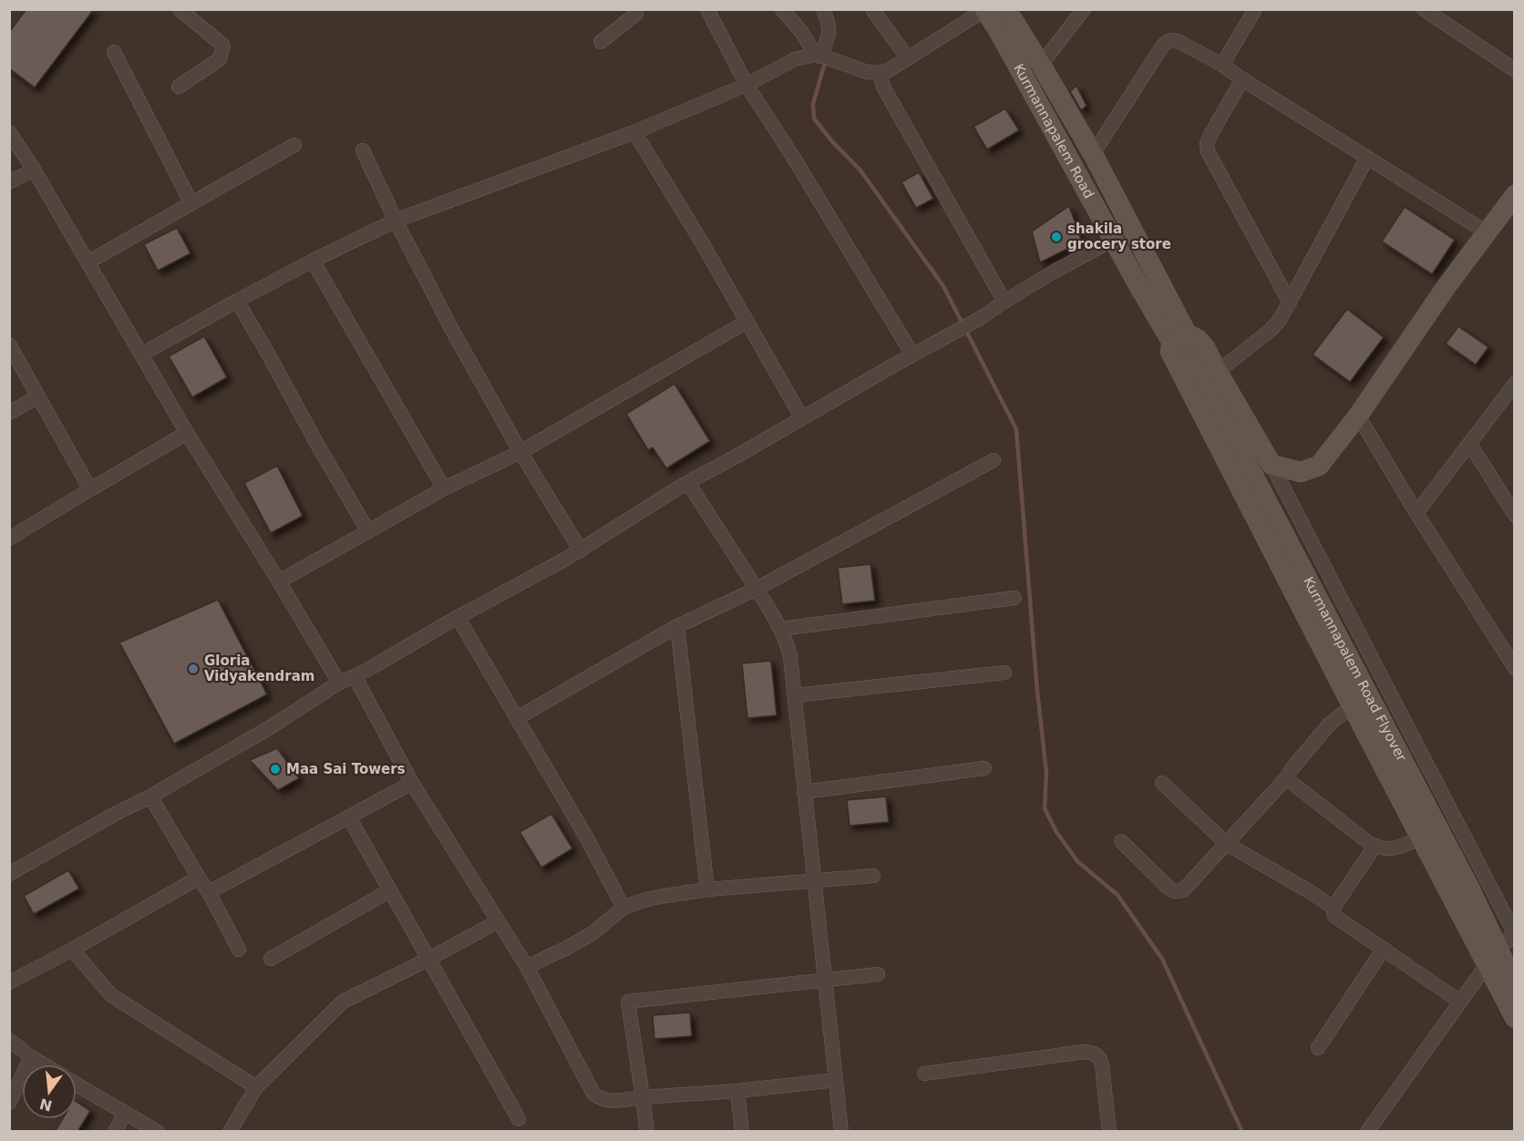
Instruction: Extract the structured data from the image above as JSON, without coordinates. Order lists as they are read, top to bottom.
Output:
{
  "streets": {
    "main road": ["Kurmannapalem Road", "Kurmannapalem Road Flyover"]
  },
  "crossings": [
    ["Kurmannapalem Road", "Kurmannapalem Road Flyover"]
  ],
  "places": ["shakila grocery store", "Gloria Vidyakendram", "Maa Sai Towers"],
  "north": "bottom"
}
